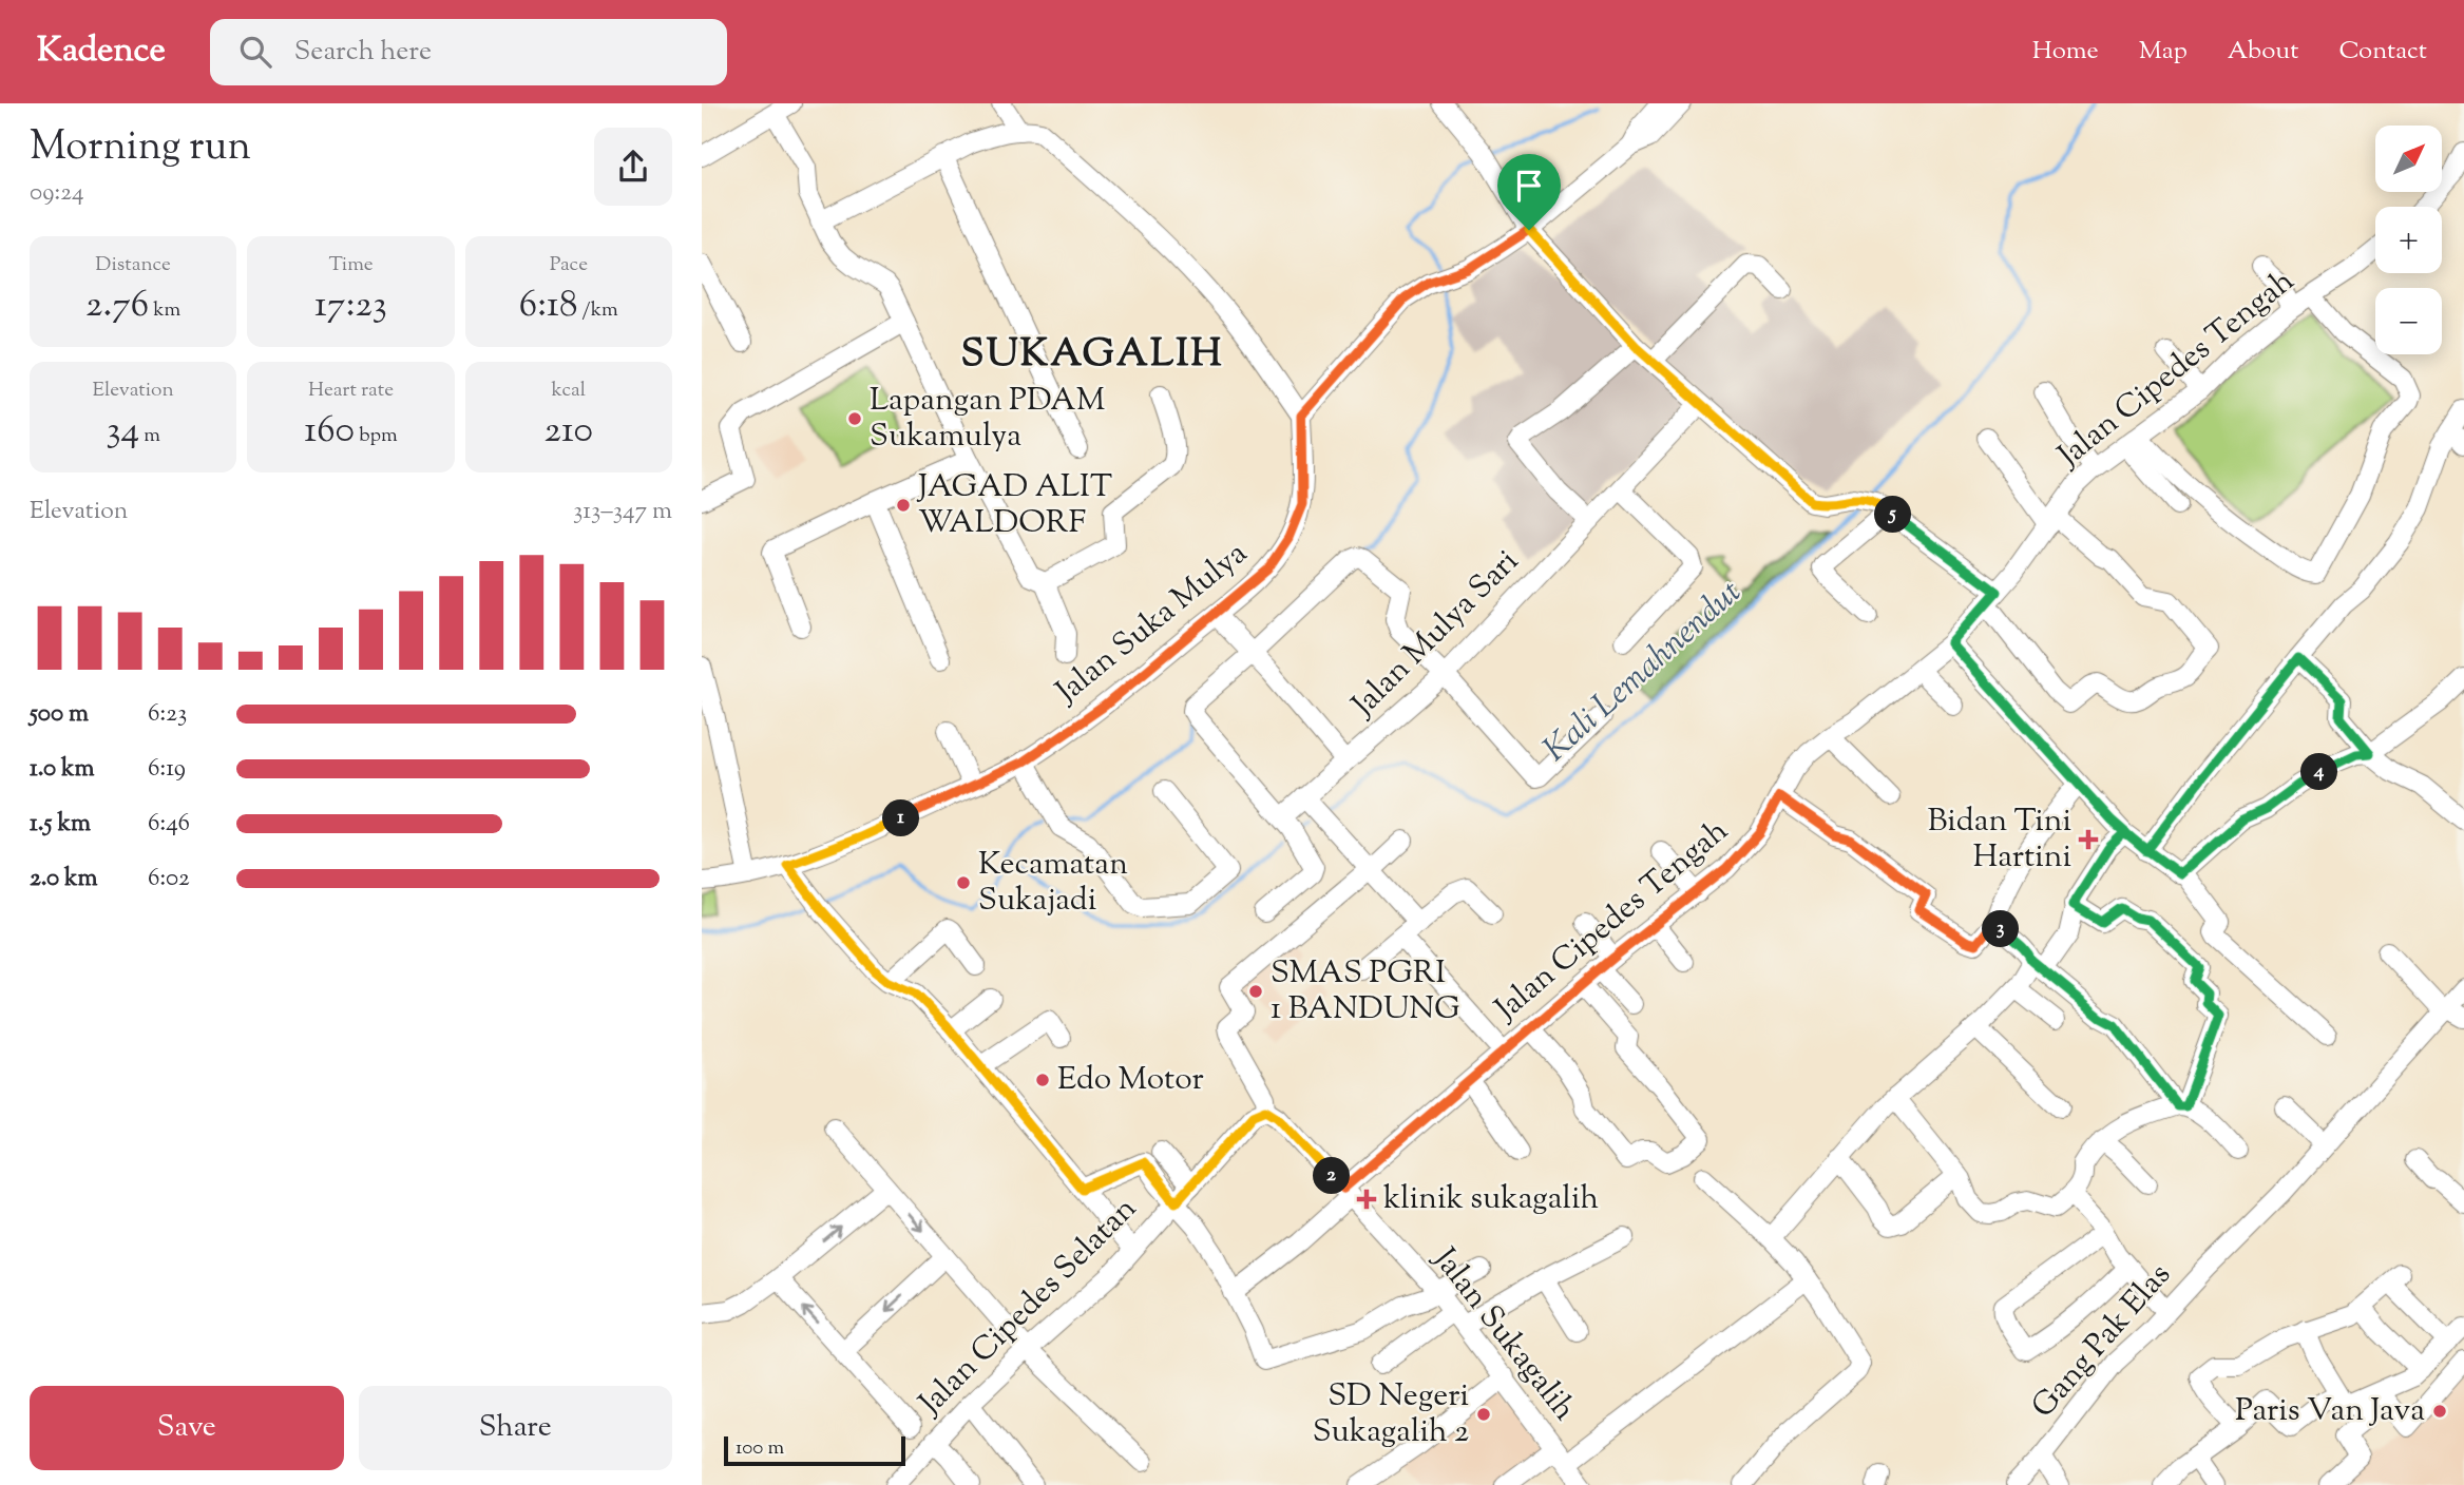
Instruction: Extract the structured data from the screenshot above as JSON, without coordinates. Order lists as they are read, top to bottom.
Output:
{
  "streets": {
    "street": [
      "Jalan Cipedes Tengah",
      "Jalan Suka Mulya",
      "Jalan Mulya Sari",
      "Jalan Cipedes Selatan",
      "Jalan Sukagalih",
      "Gang Pak Elas"
    ]
  },
  "crossings": [
    ["Jalan Cipedes Tengah", "Jalan Sukagalih"],
    ["Jalan Suka Mulya", "Jalan Mulya Sari"],
    ["Jalan Cipedes Selatan", "Jalan Sukagalih"]
  ],
  "districts": ["SUKAGALIH"],
  "water": ["Kali Lemahnendut"],
  "places": {
    "other": [
      "Lapangan PDAM Sukamulya",
      "JAGAD ALIT WALDORF",
      "Kecamatan Sukajadi",
      "SMAS PGRI 1 BANDUNG",
      "Edo Motor",
      "Paris Van Java",
      "SD Negeri Sukagalih 2"
    ],
    "health": ["Bidan Tini Hartini", "klinik sukagalih"]
  },
  "scale_bar": "100 m",
  "north": "top right",
  "page": {
    "header": "Kadence",
    "search": "Search here",
    "nav": [
      "Home",
      "Map",
      "About",
      "Contact"
    ],
    "heading": ["Morning run", "09:24"],
    "map_buttons": ["+", "−"],
    "stats": [
      ["Distance", "2.76 km"],
      ["Time", "17:23"],
      ["Pace", "6:18 /km"],
      ["Elevation", "34 m"],
      ["Heart rate", "160 bpm"],
      ["kcal", "210"]
    ],
    "chart": ["Elevation", "313–347 m"],
    "pins": [
      "5",
      "4",
      "1",
      "3",
      "2"
    ],
    "list": [
      {
        "name": "500 m",
        "note": "6:23"
      },
      {
        "name": "1.0 km",
        "note": "6:19"
      },
      {
        "name": "1.5 km",
        "note": "6:46"
      },
      {
        "name": "2.0 km",
        "note": "6:02"
      }
    ],
    "buttons": ["Save", "Share"],
    "scale": "100 m"
  }
}
